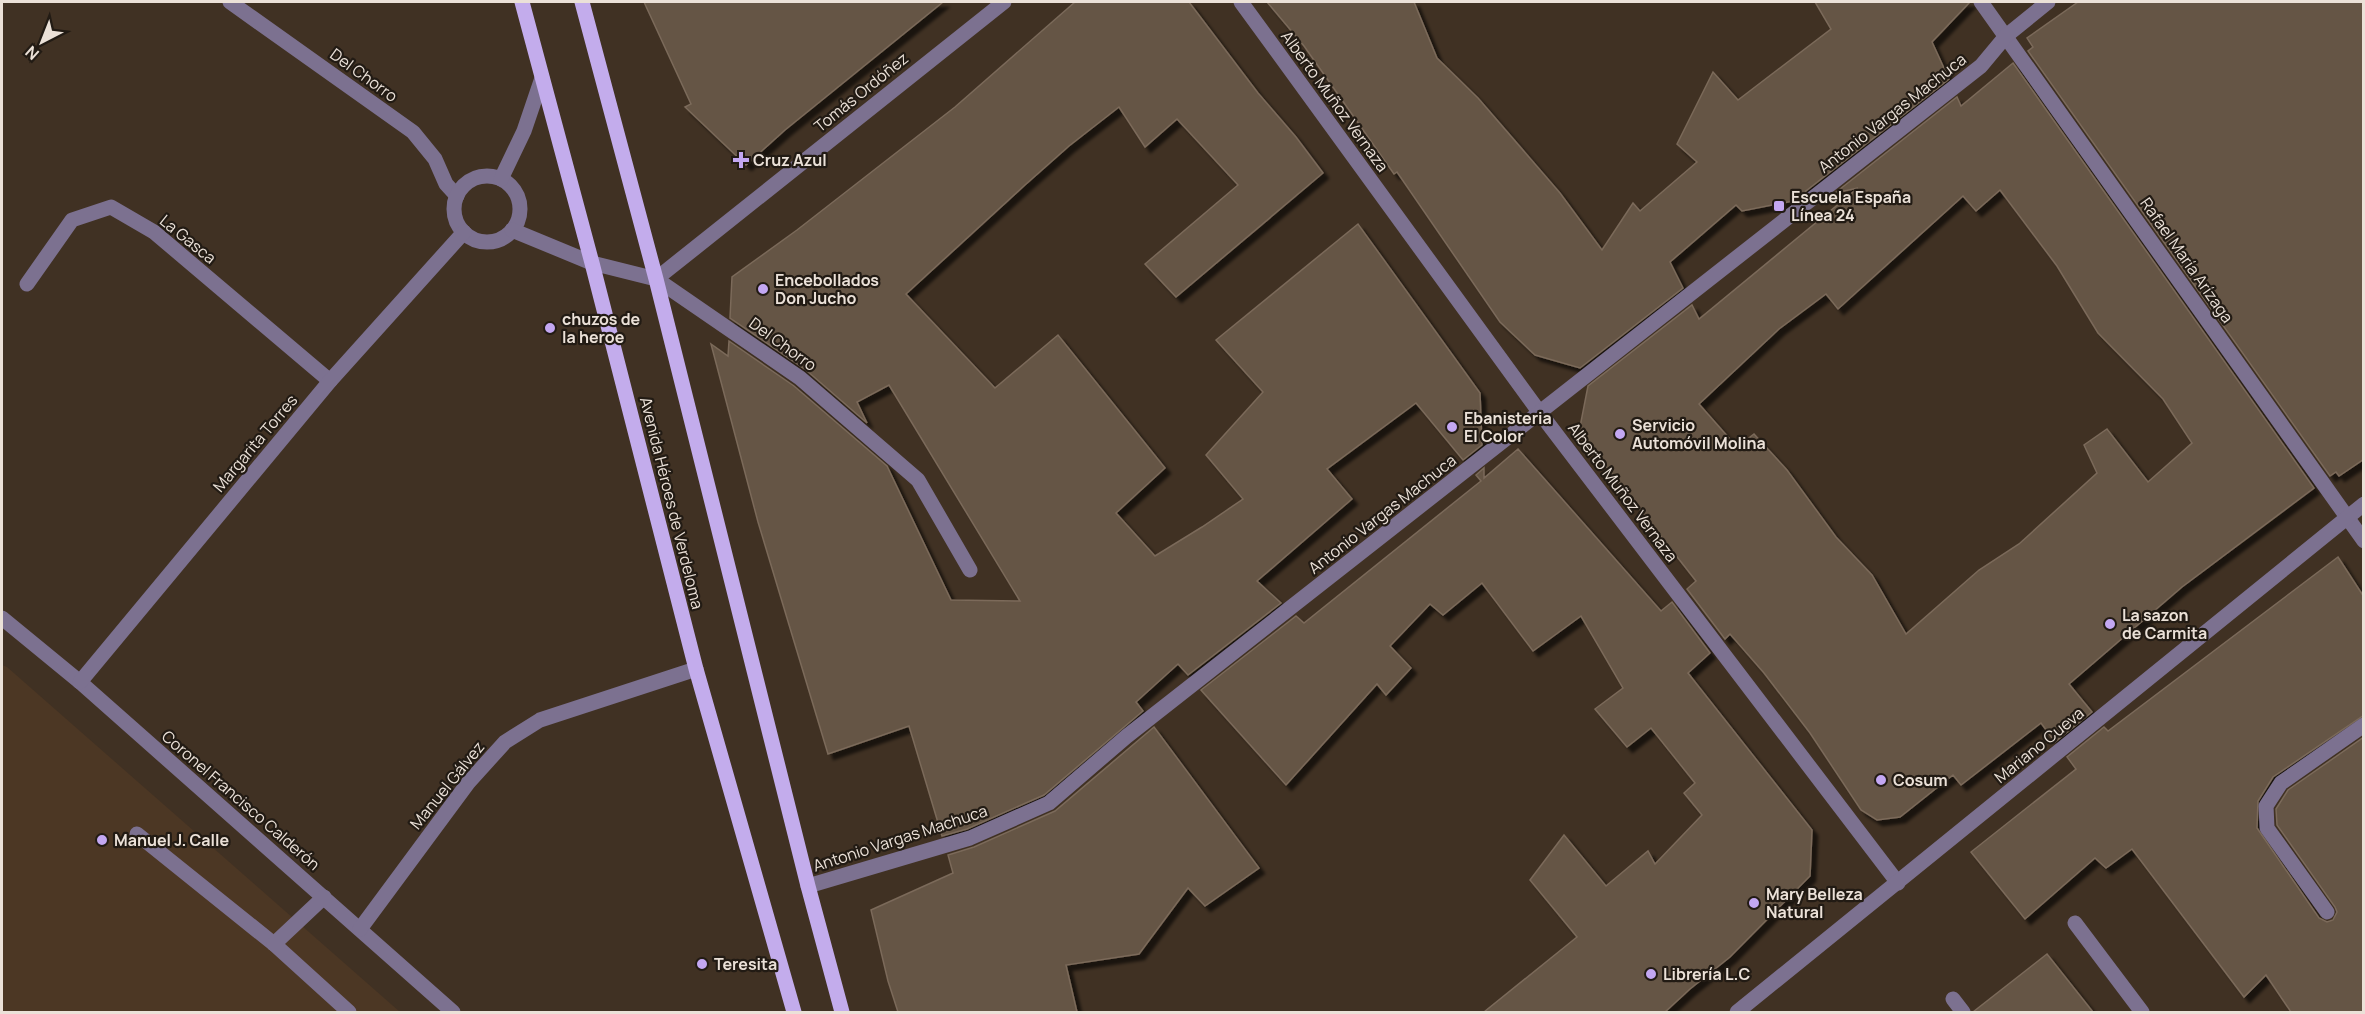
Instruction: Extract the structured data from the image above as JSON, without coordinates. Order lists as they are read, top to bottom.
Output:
{
  "streets": {
    "main road": ["Avenida Héroes de Verdeloma"],
    "street": [
      "Del Chorro",
      "Tomás Ordóñez",
      "Alberto Muñoz Vernaza",
      "Antonio Vargas Machuca",
      "La Gasca",
      "Rafael María Arízaga",
      "Margarita Torres",
      "Mariano Cueva",
      "Manuel Gálvez",
      "Coronel Francisco Calderón"
    ]
  },
  "crossings": [
    ["Del Chorro", "Tomás Ordóñez"],
    ["Del Chorro", "Margarita Torres"],
    ["Del Chorro", "Avenida Héroes de Verdeloma"],
    ["Alberto Muñoz Vernaza", "Antonio Vargas Machuca"],
    ["Alberto Muñoz Vernaza", "Mariano Cueva"],
    ["Antonio Vargas Machuca", "Rafael María Arízaga"],
    ["La Gasca", "Margarita Torres"],
    ["Rafael María Arízaga", "Mariano Cueva"],
    ["Margarita Torres", "Coronel Francisco Calderón"],
    ["Avenida Héroes de Verdeloma", "Manuel Gálvez"],
    ["Manuel Gálvez", "Coronel Francisco Calderón"]
  ],
  "places": {
    "health": ["Cruz Azul"],
    "transit": ["Escuela España Línea 24"],
    "other": [
      "Encebollados Don Jucho",
      "chuzos de la heroe",
      "Ebanisteria El Color",
      "Servicio Automóvil Molina",
      "La sazon de Carmita",
      "Cosum",
      "Manuel J. Calle",
      "Mary Belleza Natural",
      "Teresita",
      "Librería L.C"
    ]
  },
  "north": "bottom left"
}
